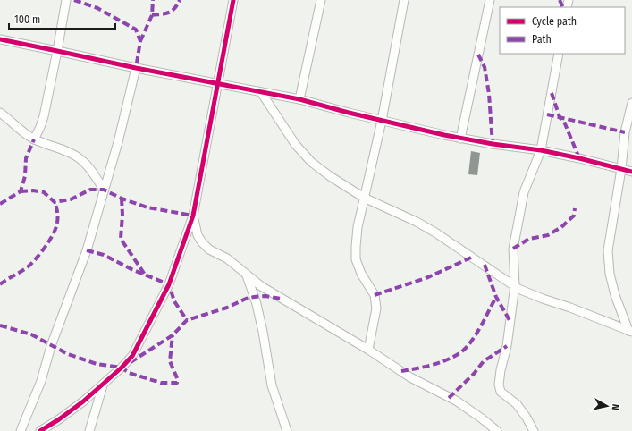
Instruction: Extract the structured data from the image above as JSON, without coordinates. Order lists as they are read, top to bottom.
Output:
{
  "legend": ["Cycle path", "Path"],
  "scale_bar": "100 m",
  "north": "right"
}
